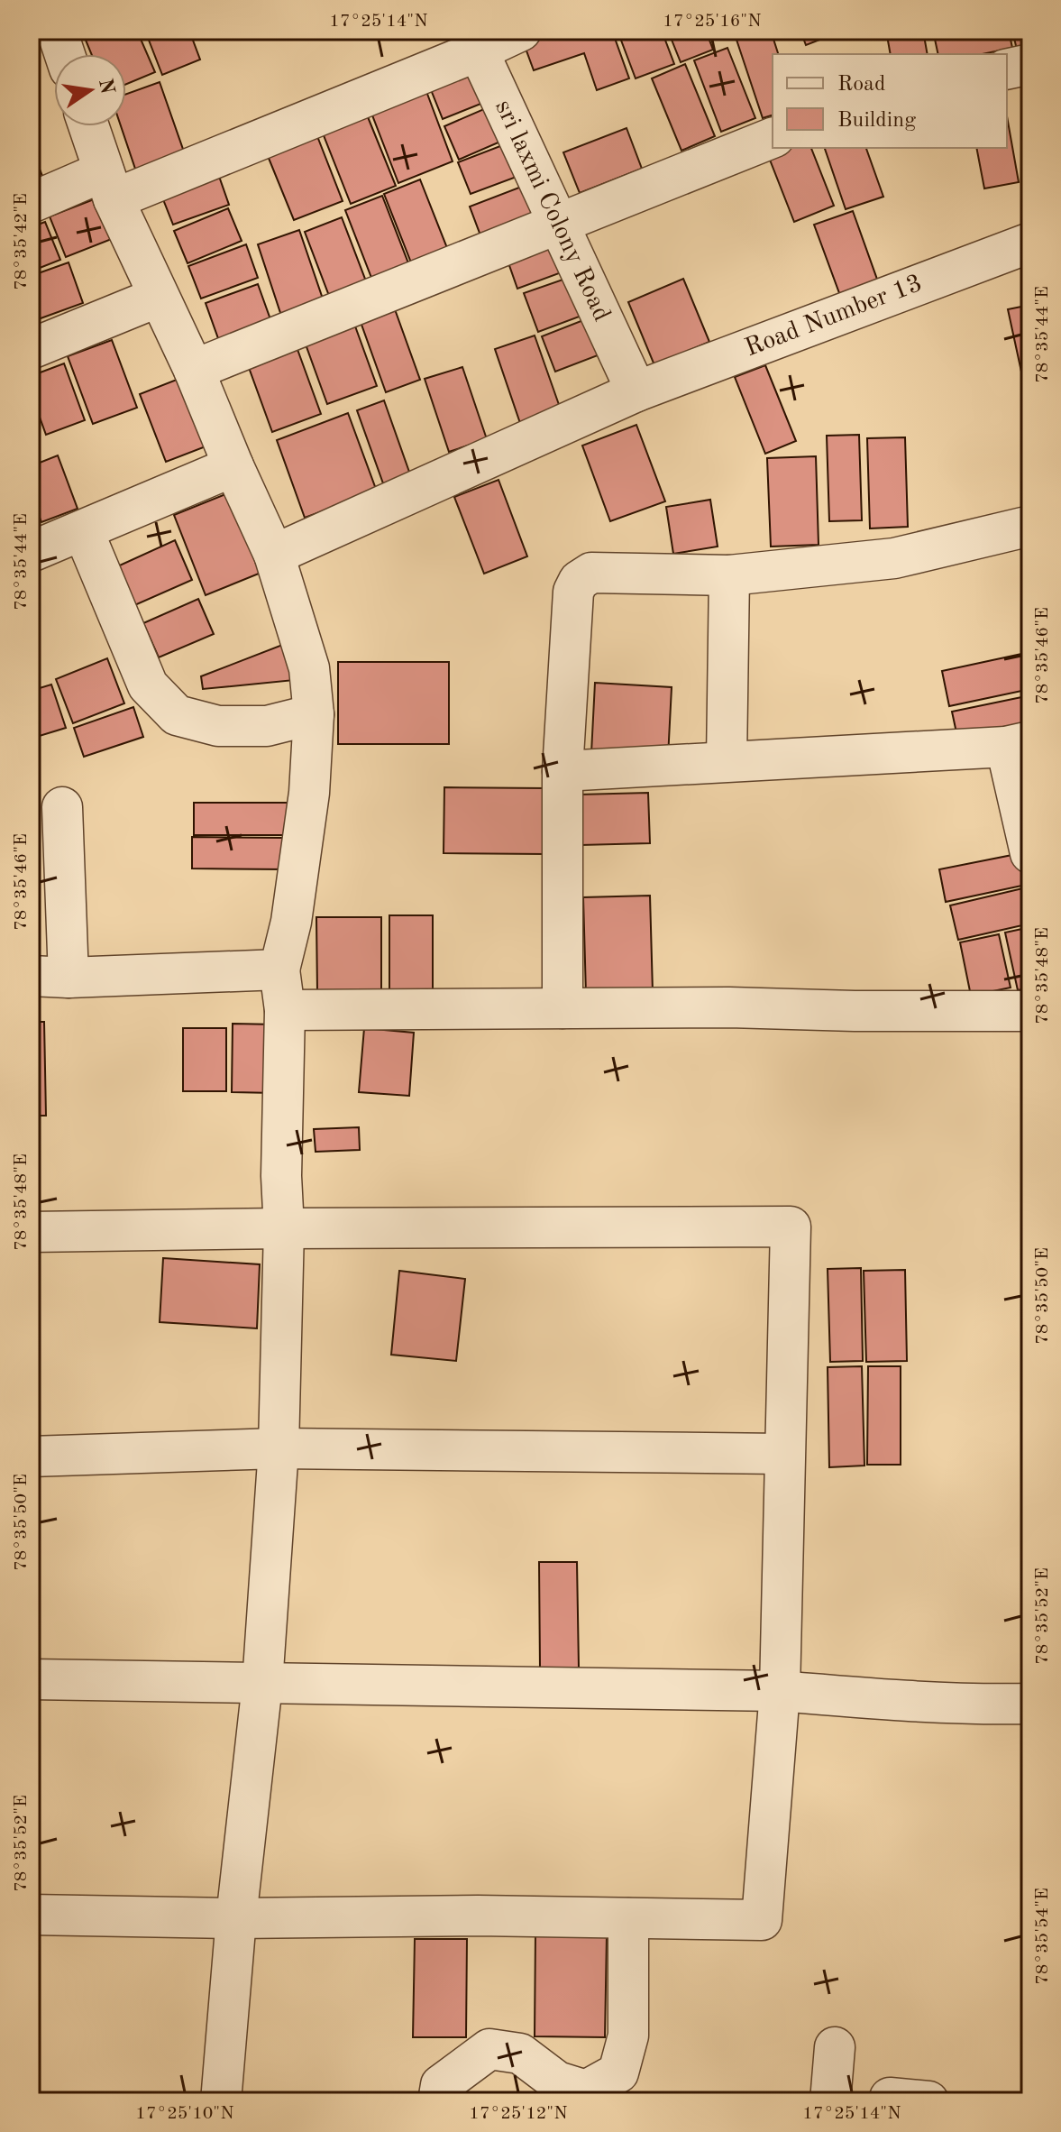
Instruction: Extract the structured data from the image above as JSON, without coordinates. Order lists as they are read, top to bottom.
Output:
{
  "streets": {
    "street": ["sri laxmi Colony Road", "Road Number 13"]
  },
  "crossings": [
    ["sri laxmi Colony Road", "Road Number 13"]
  ],
  "legend": ["Road", "Building"],
  "north": "right",
  "coordinates": [
    "17°25'14\"N",
    "17°25'16\"N",
    "78°35'42\"E",
    "78°35'44\"E",
    "78°35'46\"E",
    "78°35'48\"E",
    "78°35'50\"E",
    "78°35'52\"E",
    "78°35'54\"E",
    "17°25'10\"N",
    "17°25'12\"N"
  ]
}
